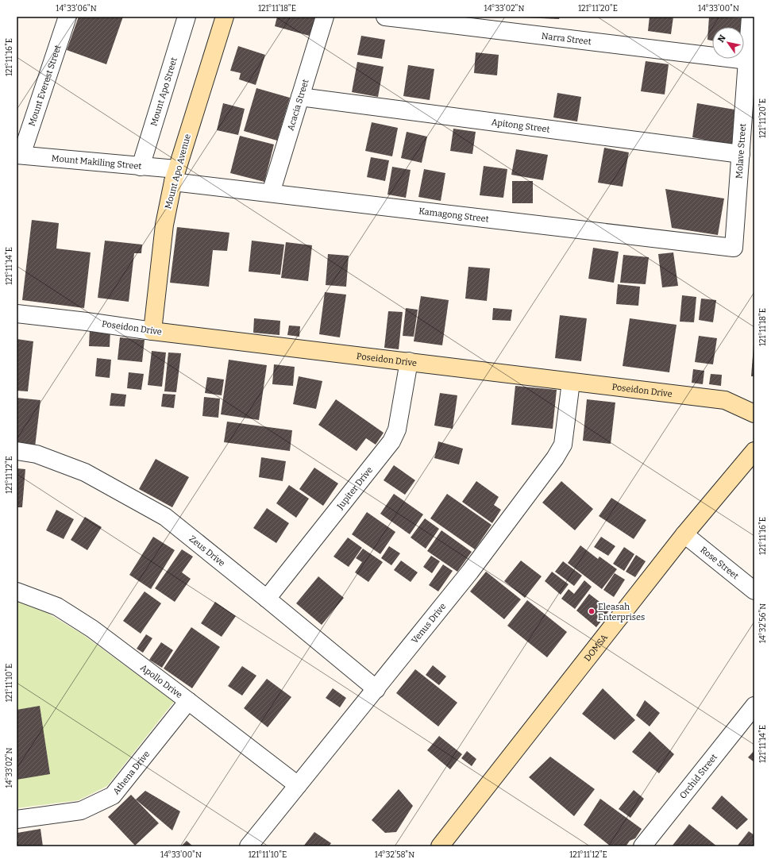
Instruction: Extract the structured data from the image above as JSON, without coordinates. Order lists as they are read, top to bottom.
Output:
{
  "streets": {
    "street": [
      "Narra Street",
      "Mount Everest Street",
      "Mount Apo Street",
      "Acacia Street",
      "Apitong Street",
      "Molave Street",
      "Mount Makiling Street",
      "Mount Apo Avenue",
      "Kamagong Street",
      "Poseidon Drive",
      "Jupiter Drive",
      "Zeus Drive",
      "Rose Street",
      "Venus Drive",
      "DOMSA",
      "Apollo Drive",
      "Athena Drive",
      "Orchid Street"
    ]
  },
  "crossings": [
    ["Narra Street", "Molave Street"],
    ["Mount Everest Street", "Mount Makiling Street"],
    ["Mount Apo Street", "Mount Makiling Street"],
    ["Acacia Street", "Apitong Street"],
    ["Acacia Street", "Kamagong Street"],
    ["Apitong Street", "Molave Street"],
    ["Molave Street", "Kamagong Street"],
    ["Mount Makiling Street", "Mount Apo Avenue"],
    ["Mount Makiling Street", "Kamagong Street"],
    ["Mount Apo Avenue", "Kamagong Street"],
    ["Mount Apo Avenue", "Poseidon Drive"],
    ["Poseidon Drive", "Jupiter Drive"],
    ["Poseidon Drive", "Venus Drive"],
    ["Jupiter Drive", "Zeus Drive"],
    ["Zeus Drive", "Venus Drive"],
    ["Rose Street", "DOMSA"],
    ["Venus Drive", "Apollo Drive"],
    ["Apollo Drive", "Athena Drive"]
  ],
  "places": ["Eleasah Enterprises"],
  "north": "top left",
  "coordinates": [
    "14°33'06\"N",
    "121°11'18\"E",
    "14°33'02\"N",
    "121°11'20\"E",
    "14°33'00\"N",
    "121°11'16\"E",
    "121°11'14\"E",
    "121°11'12\"E",
    "14°32'56\"N",
    "121°11'10\"E",
    "14°32'58\"N"
  ]
}
